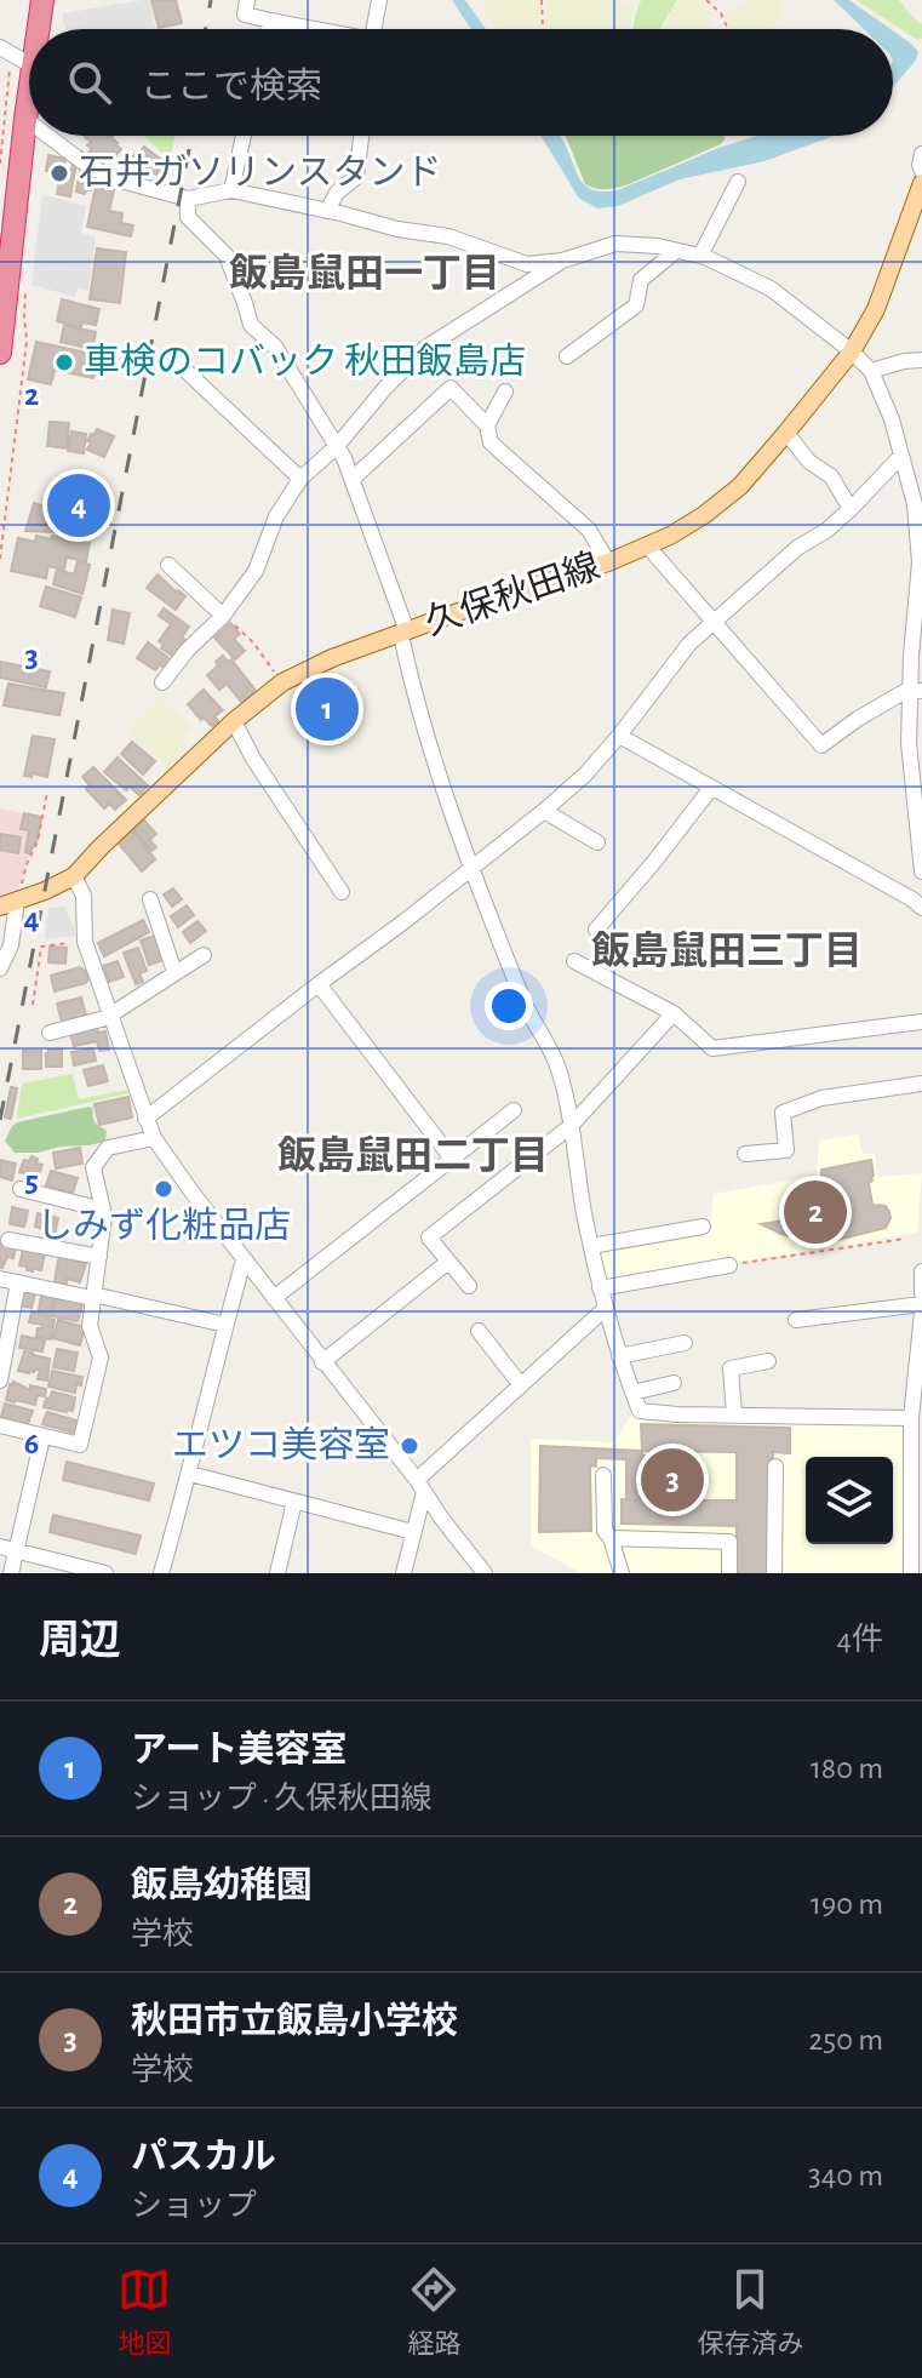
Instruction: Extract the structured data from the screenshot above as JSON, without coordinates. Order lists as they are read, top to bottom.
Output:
{
  "streets": {
    "main road": ["久保秋田線"]
  },
  "districts": ["飯島鼠田一丁目", "飯島鼠田三丁目", "飯島鼠田二丁目"],
  "places": [
    "石井ガソリンスタンド",
    "車検のコバック 秋田飯島店",
    "しみず化粧品店",
    "エツコ美容室"
  ],
  "page": {
    "search": "ここで検索",
    "pins": [
      "4",
      "1",
      "2",
      "3"
    ],
    "heading": ["周辺", "4件"],
    "list": [
      {
        "mark": "1",
        "name": "アート美容室",
        "note": "ショップ · 久保秋田線",
        "value": "180 m"
      },
      {
        "mark": "2",
        "name": "飯島幼稚園",
        "note": "学校",
        "value": "190 m"
      },
      {
        "mark": "3",
        "name": "秋田市立飯島小学校",
        "note": "学校",
        "value": "250 m"
      },
      {
        "mark": "4",
        "name": "パスカル",
        "note": "ショップ",
        "value": "340 m"
      }
    ],
    "nav": ["地図", "経路", "保存済み"]
  },
  "grid": {
    "rows": [
      "2",
      "3",
      "4",
      "5",
      "6"
    ]
  }
}
